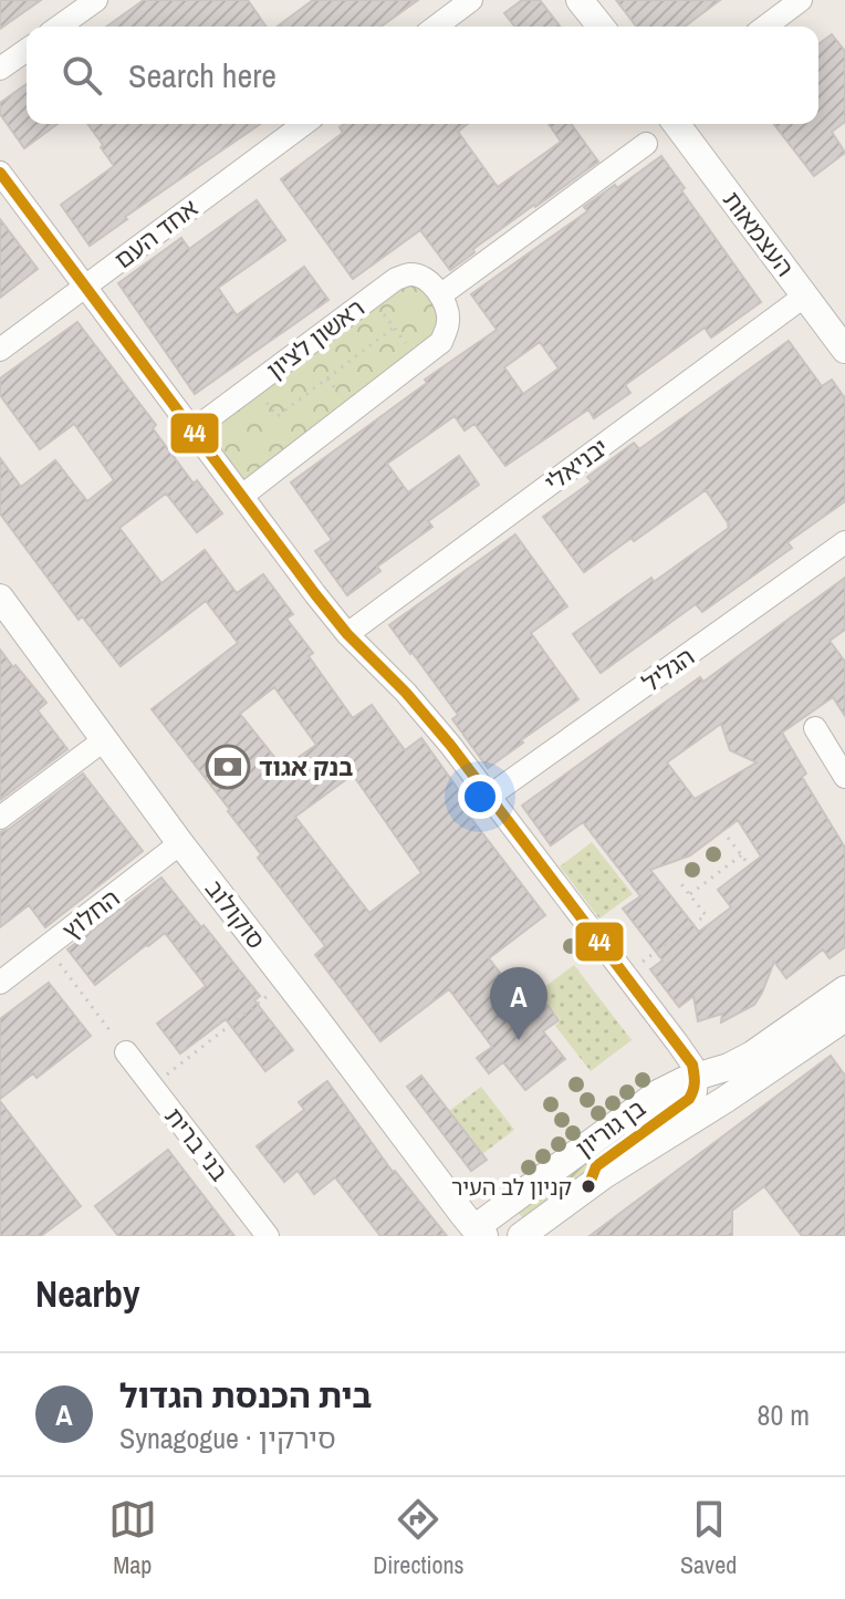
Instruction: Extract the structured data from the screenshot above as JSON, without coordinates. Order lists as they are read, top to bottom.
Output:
{
  "streets": {
    "street": [
      "אחד העם",
      "העצמאות",
      "ראשון לציון",
      "יבניאלי",
      "הגליל",
      "החלוץ",
      "סוקולוב",
      "בן גוריון",
      "בני ברית"
    ]
  },
  "crossings": [
    ["העצמאות", "יבניאלי"],
    ["החלוץ", "סוקולוב"],
    ["סוקולוב", "בן גוריון"]
  ],
  "places": {
    "bank": ["בנק אגוד"],
    "other": ["קניון לב העיר"]
  },
  "lines": ["transit line 44"],
  "page": {
    "search": "Search here",
    "pins": "A",
    "heading": "Nearby",
    "list": [
      {
        "mark": "A",
        "name": "בית הכנסת הגדול",
        "note": "Synagogue · סירקין",
        "value": "80 m"
      }
    ],
    "nav": ["Map", "Directions", "Saved"]
  }
}
